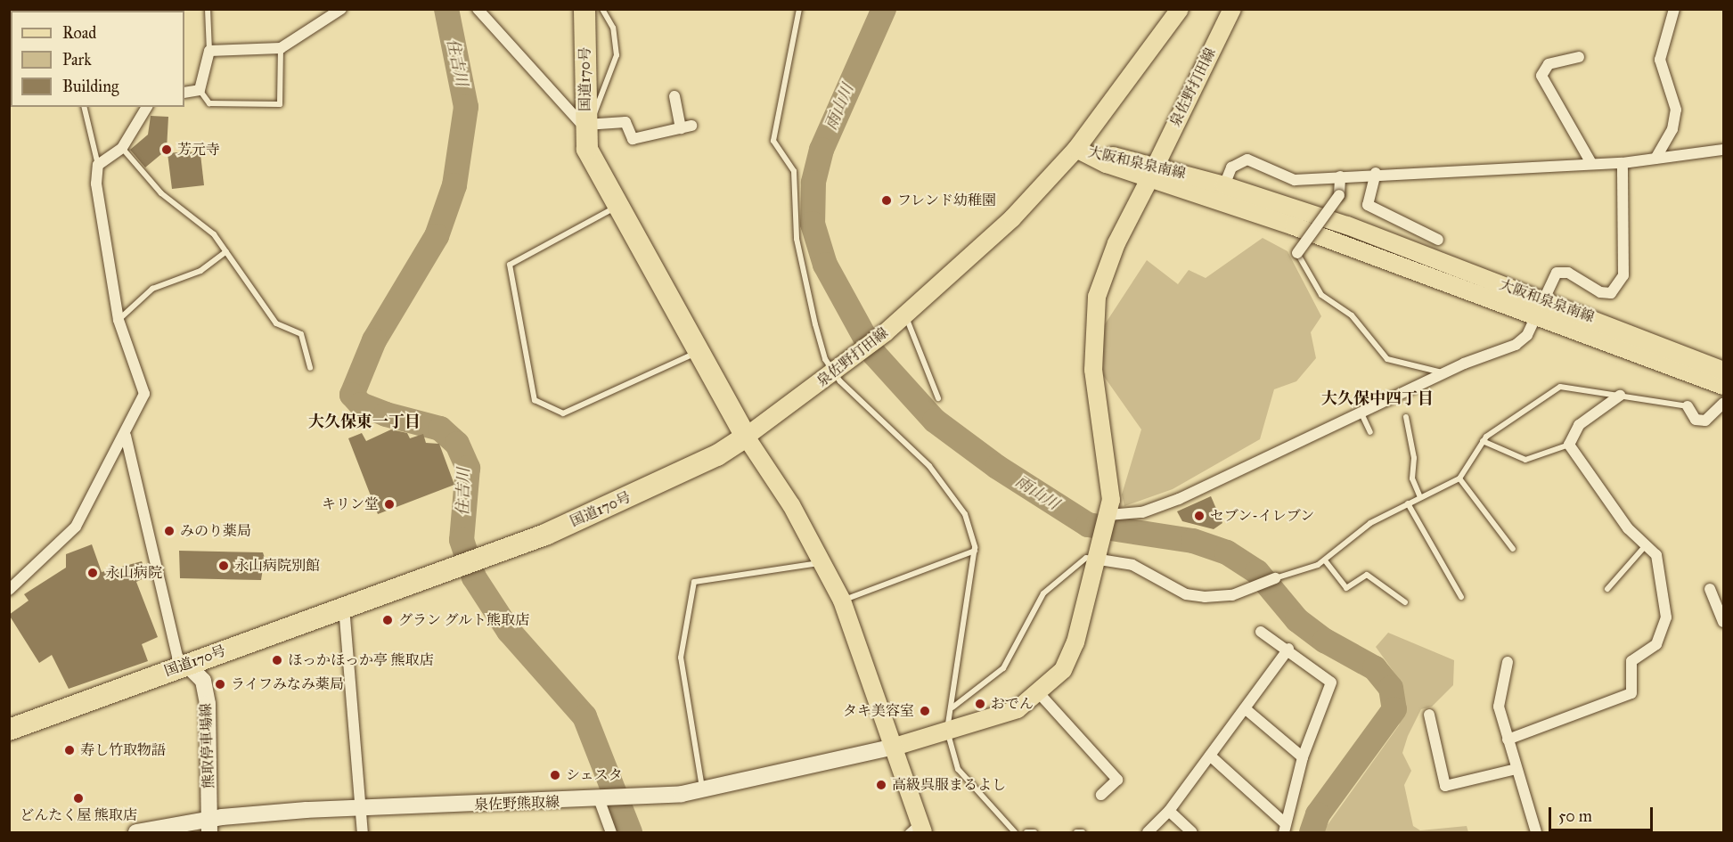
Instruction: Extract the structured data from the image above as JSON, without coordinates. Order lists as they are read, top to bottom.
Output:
{
  "streets": {
    "highway": ["国道170号"],
    "main road": [
      "泉佐野打田線",
      "大阪和泉泉南線",
      "熊取停車場線",
      "泉佐野熊取線"
    ]
  },
  "crossings": [
    ["国道170号", "泉佐野打田線"],
    ["国道170号", "熊取停車場線"],
    ["泉佐野打田線", "大阪和泉泉南線"],
    ["泉佐野打田線", "泉佐野熊取線"],
    ["熊取停車場線", "泉佐野熊取線"]
  ],
  "districts": ["大久保中四丁目", "大久保東一丁目"],
  "water": ["住吉川", "雨山川"],
  "places": [
    "芳元寺",
    "フレンド幼稚園",
    "キリン堂",
    "セブン-イレブン",
    "みのり薬局",
    "永山病院別館",
    "永山病院",
    "グラン グルト熊取店",
    "ほっかほっか亭 熊取店",
    "ライフみなみ薬局",
    "おでん",
    "タキ美容室",
    "寿し竹取物語",
    "シェスタ",
    "高級呉服まるよし",
    "どんたく屋 熊取店"
  ],
  "legend": ["Road", "Park", "Building"],
  "scale_bar": "50 m"
}
